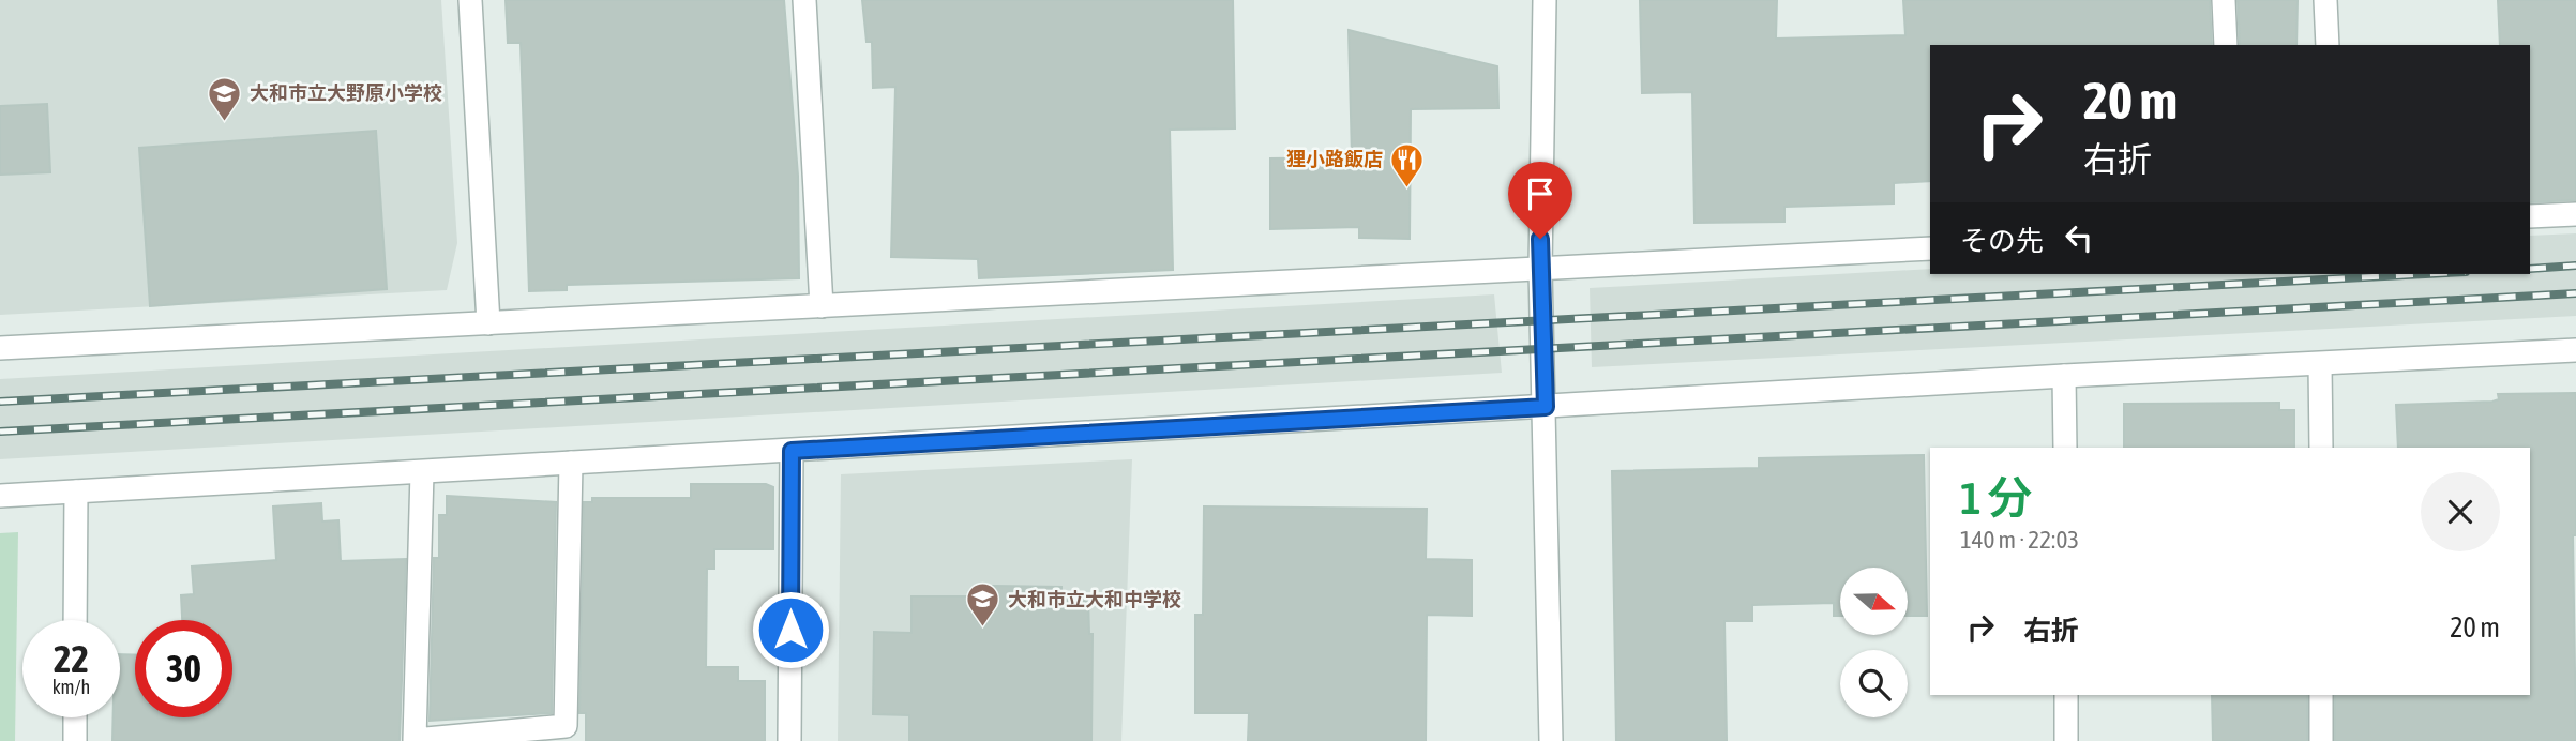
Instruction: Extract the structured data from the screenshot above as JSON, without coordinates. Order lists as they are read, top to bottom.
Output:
{
  "places": {
    "school or university": ["大和市立大野原小学校", "大和市立大和中学校"],
    "restaurant": ["狸小路飯店"]
  },
  "north": "right",
  "page": {
    "turn": ["20 m", "右折"],
    "then": "その先",
    "heading": ["1 分", "140 m · 22:03"],
    "list": [
      {
        "name": "右折",
        "value": "20 m"
      }
    ],
    "speed": "22 km/h",
    "limit": "30"
  }
}
